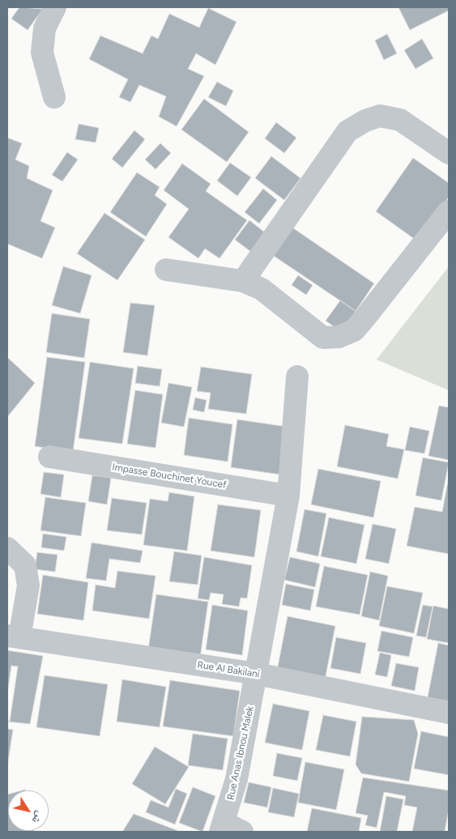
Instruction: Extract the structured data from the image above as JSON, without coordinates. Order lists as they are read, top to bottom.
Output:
{
  "streets": {
    "street": ["Impasse Bouchinet Youcef", "Rue Al Bakilani", "Rue Anas Ibnou Malek"]
  },
  "crossings": [
    ["Impasse Bouchinet Youcef", "Rue Anas Ibnou Malek"],
    ["Rue Al Bakilani", "Rue Anas Ibnou Malek"]
  ],
  "north": "bottom right"
}
